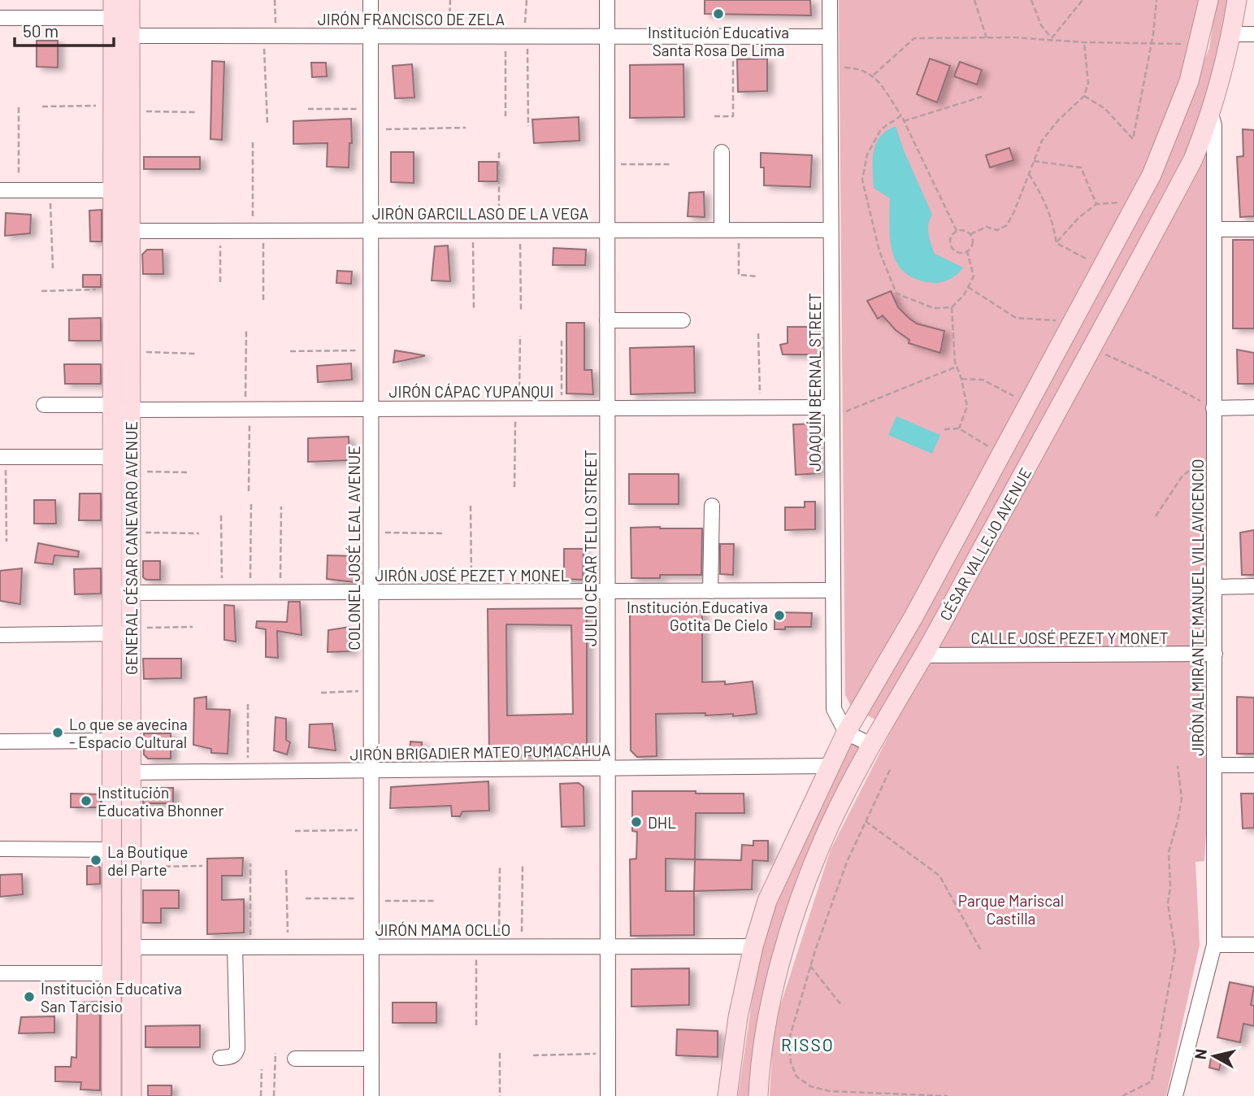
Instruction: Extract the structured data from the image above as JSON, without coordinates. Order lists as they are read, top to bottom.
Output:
{
  "streets": {
    "main road": ["CÉSAR VALLEJO AVENUE", "GENERAL CÉSAR CANEVARO AVENUE"],
    "street": [
      "JIRÓN FRANCISCO DE ZELA",
      "JIRÓN GARCILLASO DE LA VEGA",
      "JOAQUÍN BERNAL STREET",
      "JIRÓN CÁPAC YUPANQUI",
      "COLONEL JOSÉ LEAL AVENUE",
      "JULIO CESAR TELLO STREET",
      "JIRÓN JOSÉ PEZET Y MONEL",
      "JIRÓN ALMIRANTE MANUEL VILLAVICENCIO",
      "CALLE JOSÉ PEZET Y MONET",
      "JIRÓN BRIGADIER MATEO PUMACAHUA",
      "JIRÓN MAMA OCLLO"
    ]
  },
  "crossings": [
    ["JIRÓN FRANCISCO DE ZELA", "JOAQUÍN BERNAL STREET"],
    ["JIRÓN FRANCISCO DE ZELA", "GENERAL CÉSAR CANEVARO AVENUE"],
    ["JIRÓN FRANCISCO DE ZELA", "COLONEL JOSÉ LEAL AVENUE"],
    ["JIRÓN FRANCISCO DE ZELA", "JULIO CESAR TELLO STREET"],
    ["JIRÓN GARCILLASO DE LA VEGA", "JOAQUÍN BERNAL STREET"],
    ["JIRÓN GARCILLASO DE LA VEGA", "GENERAL CÉSAR CANEVARO AVENUE"],
    ["JIRÓN GARCILLASO DE LA VEGA", "COLONEL JOSÉ LEAL AVENUE"],
    ["JIRÓN GARCILLASO DE LA VEGA", "JULIO CESAR TELLO STREET"],
    ["JOAQUÍN BERNAL STREET", "JIRÓN CÁPAC YUPANQUI"],
    ["JOAQUÍN BERNAL STREET", "CÉSAR VALLEJO AVENUE"],
    ["JOAQUÍN BERNAL STREET", "JIRÓN JOSÉ PEZET Y MONEL"],
    ["JIRÓN CÁPAC YUPANQUI", "GENERAL CÉSAR CANEVARO AVENUE"],
    ["JIRÓN CÁPAC YUPANQUI", "COLONEL JOSÉ LEAL AVENUE"],
    ["JIRÓN CÁPAC YUPANQUI", "JULIO CESAR TELLO STREET"],
    ["CÉSAR VALLEJO AVENUE", "JIRÓN ALMIRANTE MANUEL VILLAVICENCIO"],
    ["CÉSAR VALLEJO AVENUE", "CALLE JOSÉ PEZET Y MONET"],
    ["CÉSAR VALLEJO AVENUE", "JIRÓN BRIGADIER MATEO PUMACAHUA"],
    ["CÉSAR VALLEJO AVENUE", "JIRÓN MAMA OCLLO"],
    ["GENERAL CÉSAR CANEVARO AVENUE", "JIRÓN JOSÉ PEZET Y MONEL"],
    ["GENERAL CÉSAR CANEVARO AVENUE", "JIRÓN BRIGADIER MATEO PUMACAHUA"],
    ["GENERAL CÉSAR CANEVARO AVENUE", "JIRÓN MAMA OCLLO"],
    ["COLONEL JOSÉ LEAL AVENUE", "JIRÓN JOSÉ PEZET Y MONEL"],
    ["COLONEL JOSÉ LEAL AVENUE", "JIRÓN BRIGADIER MATEO PUMACAHUA"],
    ["COLONEL JOSÉ LEAL AVENUE", "JIRÓN MAMA OCLLO"],
    ["JULIO CESAR TELLO STREET", "JIRÓN JOSÉ PEZET Y MONEL"],
    ["JULIO CESAR TELLO STREET", "JIRÓN BRIGADIER MATEO PUMACAHUA"],
    ["JULIO CESAR TELLO STREET", "JIRÓN MAMA OCLLO"],
    ["JIRÓN ALMIRANTE MANUEL VILLAVICENCIO", "CALLE JOSÉ PEZET Y MONET"]
  ],
  "districts": ["RISSO"],
  "parks": ["Parque Mariscal Castilla"],
  "places": [
    "Institución Educativa Santa Rosa De Lima",
    "Institución Educativa Gotita De Cielo",
    "Lo que se avecina - Espacio Cultural",
    "Institución Educativa Bhonner",
    "DHL",
    "La Boutique del Parte",
    "Institución Educativa San Tarcisio"
  ],
  "scale_bar": "50 m",
  "north": "left"
}
